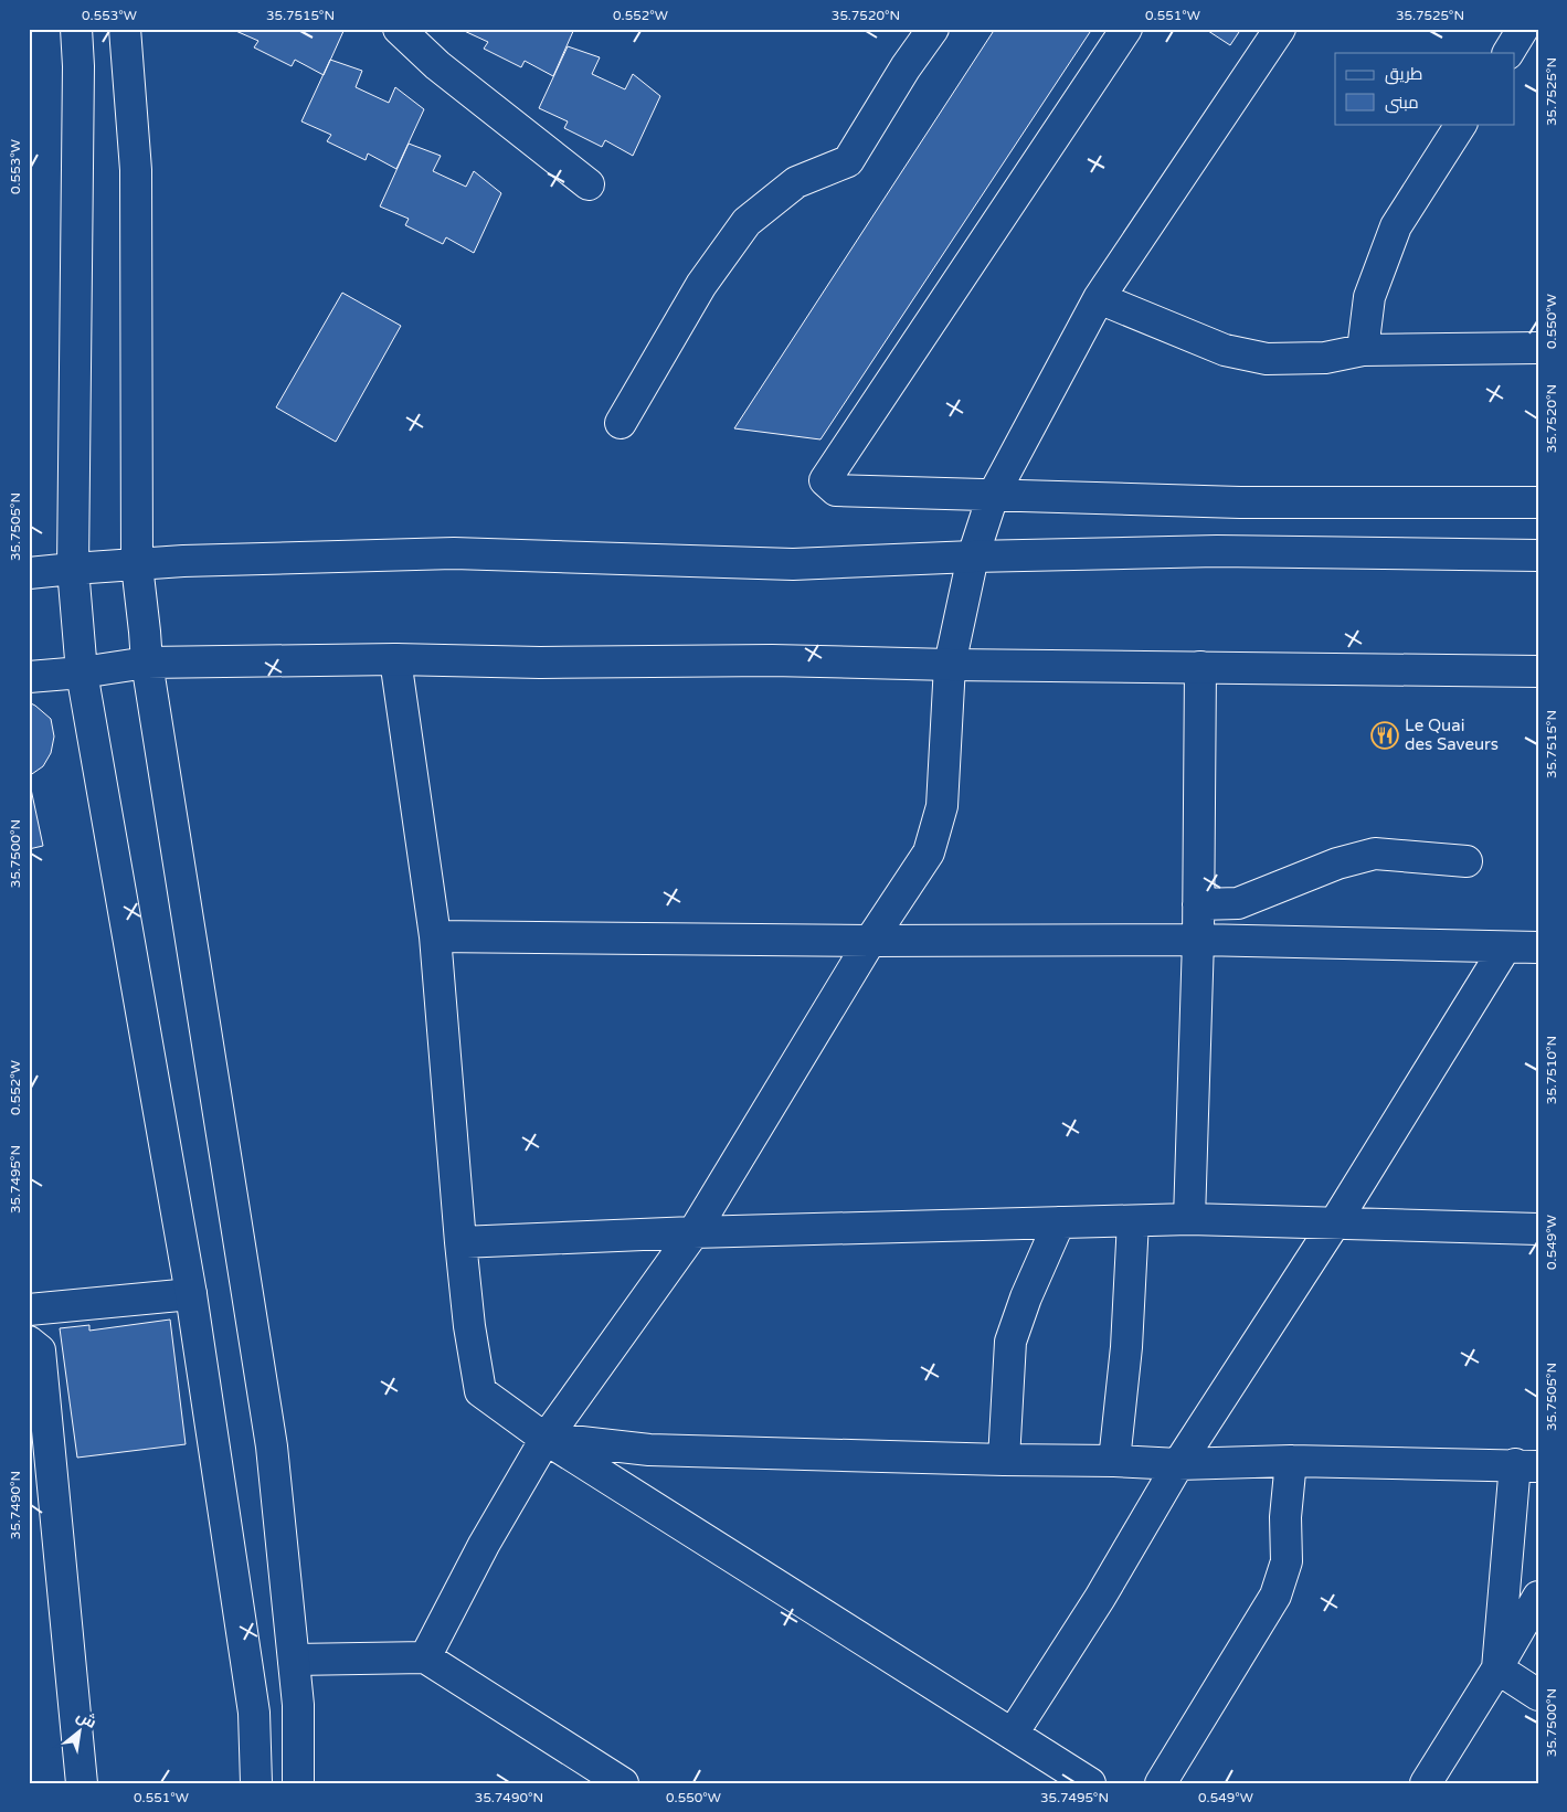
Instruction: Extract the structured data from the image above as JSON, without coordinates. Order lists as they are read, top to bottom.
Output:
{
  "places": {
    "restaurant": ["Le Quai des Saveurs"]
  },
  "legend": ["طريق", "مبنى"],
  "north": "top right",
  "coordinates": [
    "0.553°W",
    "35.7515°N",
    "0.552°W",
    "35.7520°N",
    "0.551°W",
    "35.7525°N",
    "0.550°W",
    "35.7505°N",
    "35.7500°N",
    "35.7510°N",
    "35.7495°N",
    "0.549°W",
    "35.7490°N"
  ]
}
